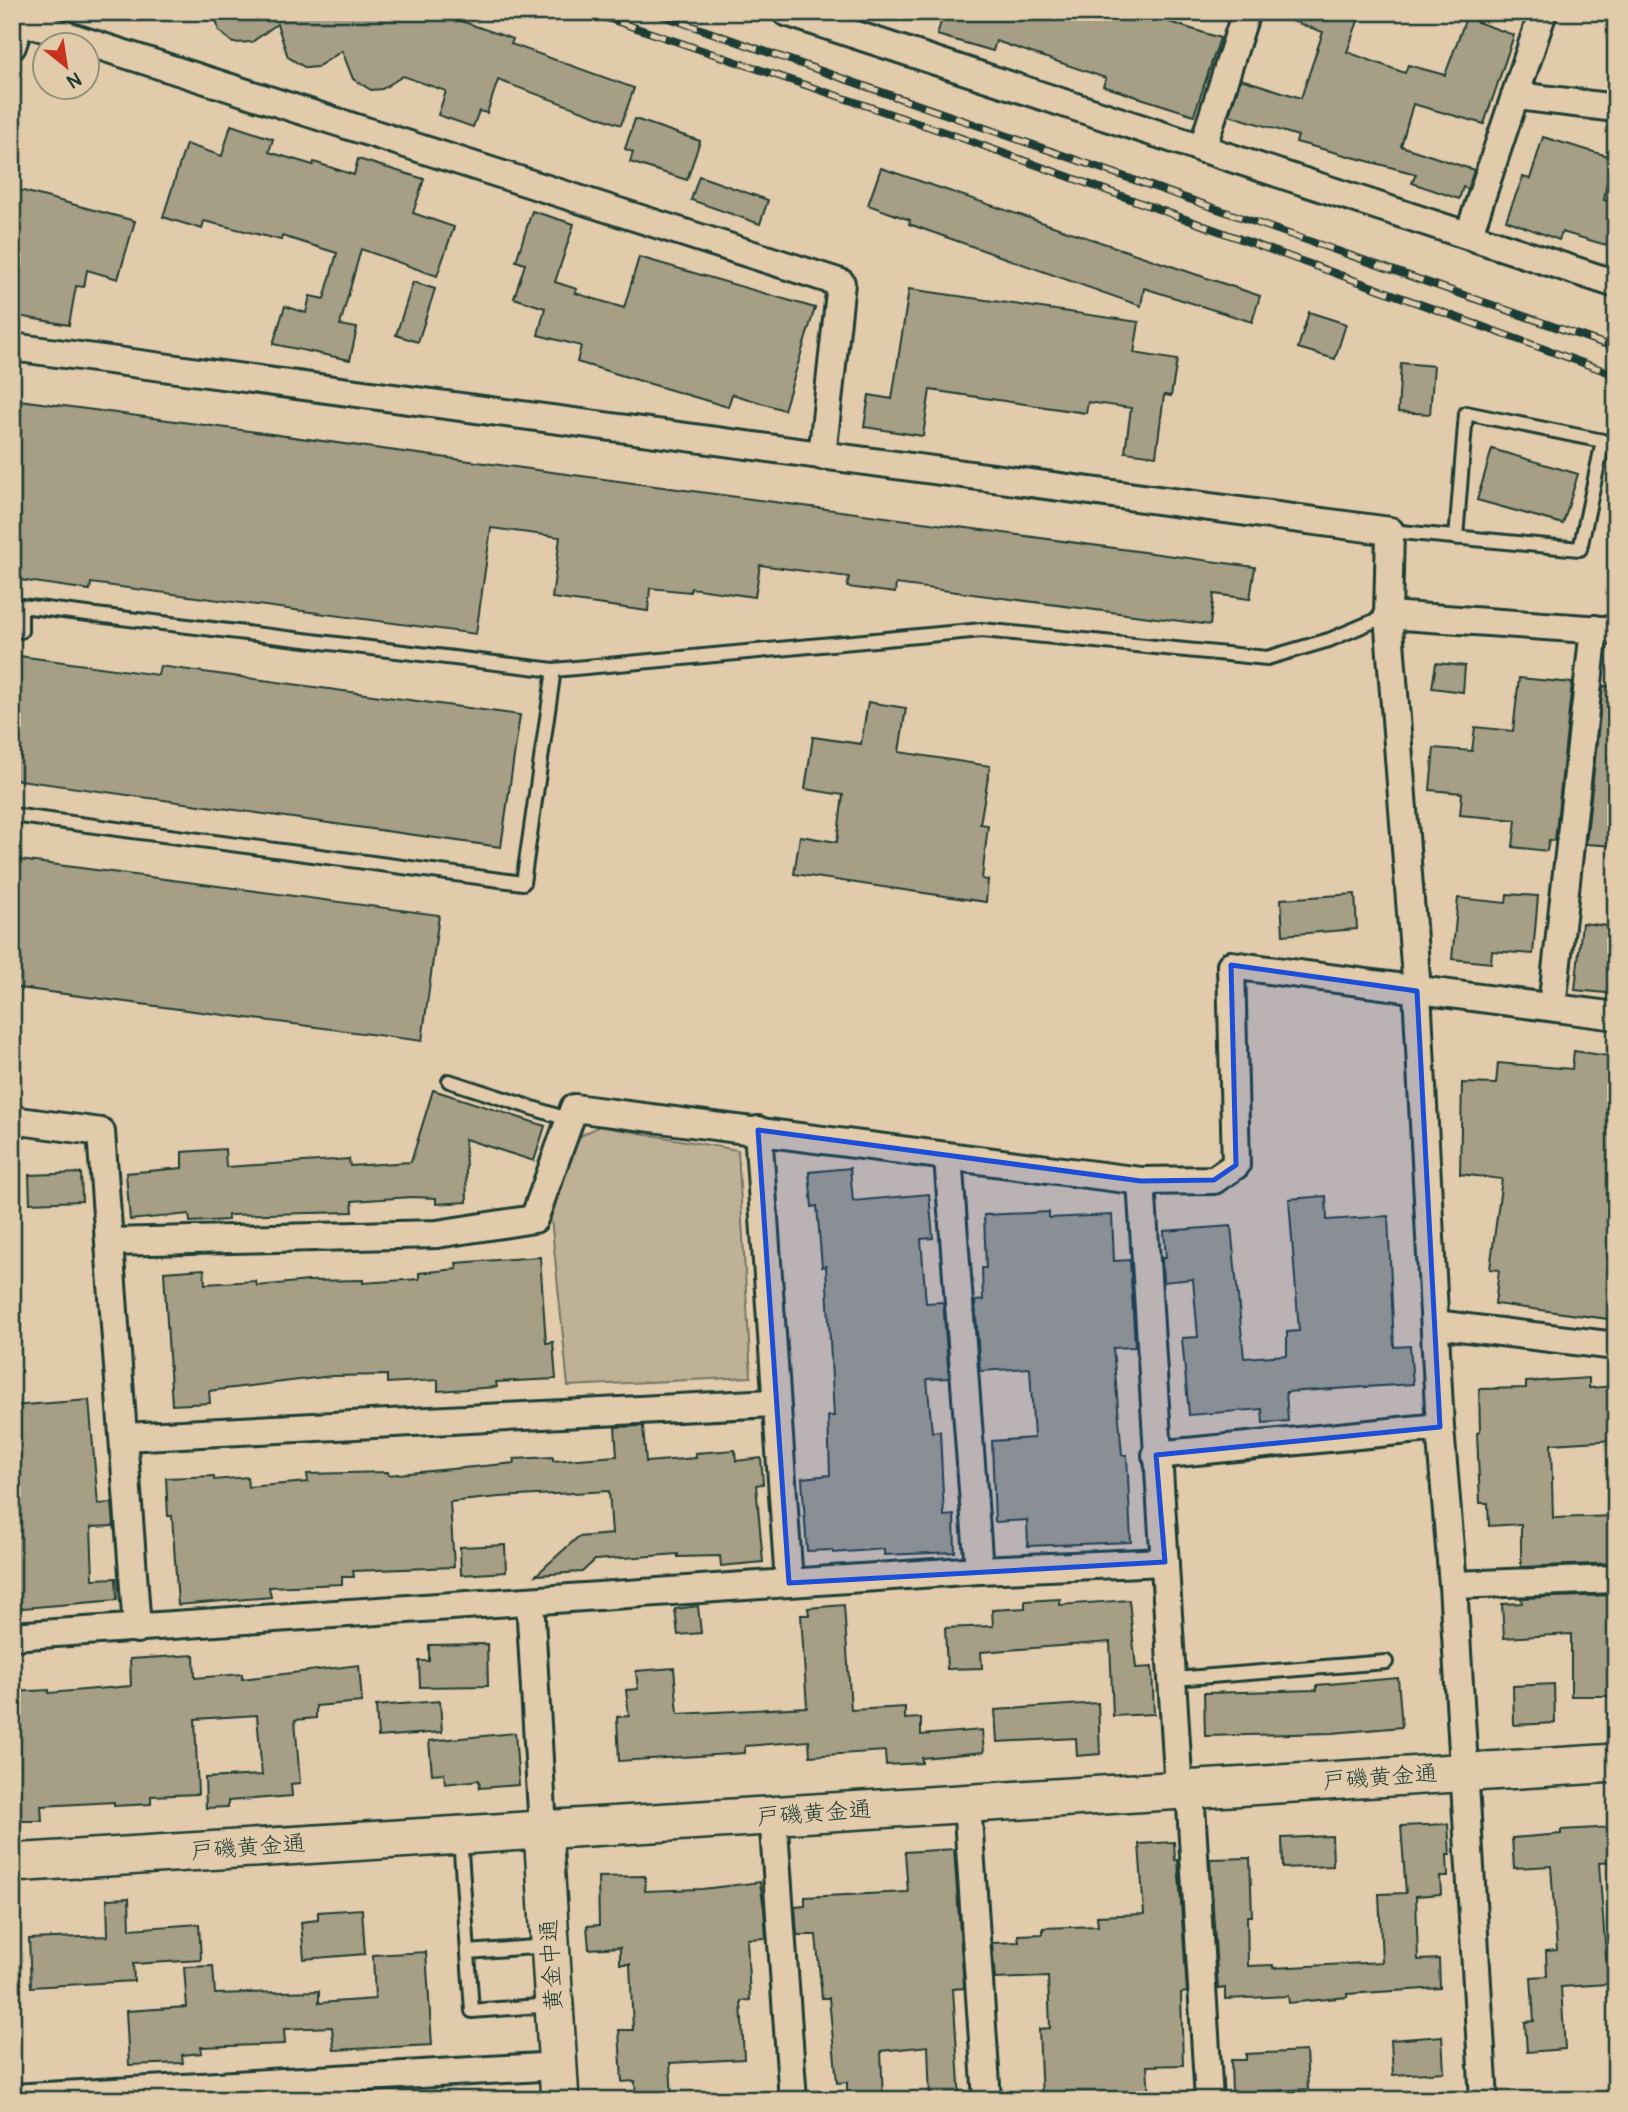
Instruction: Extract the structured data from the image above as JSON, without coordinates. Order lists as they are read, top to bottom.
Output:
{
  "streets": {
    "street": ["戸磯黄金通", "黄金中通"]
  },
  "crossings": [
    ["戸磯黄金通", "黄金中通"]
  ],
  "north": "bottom right"
}
